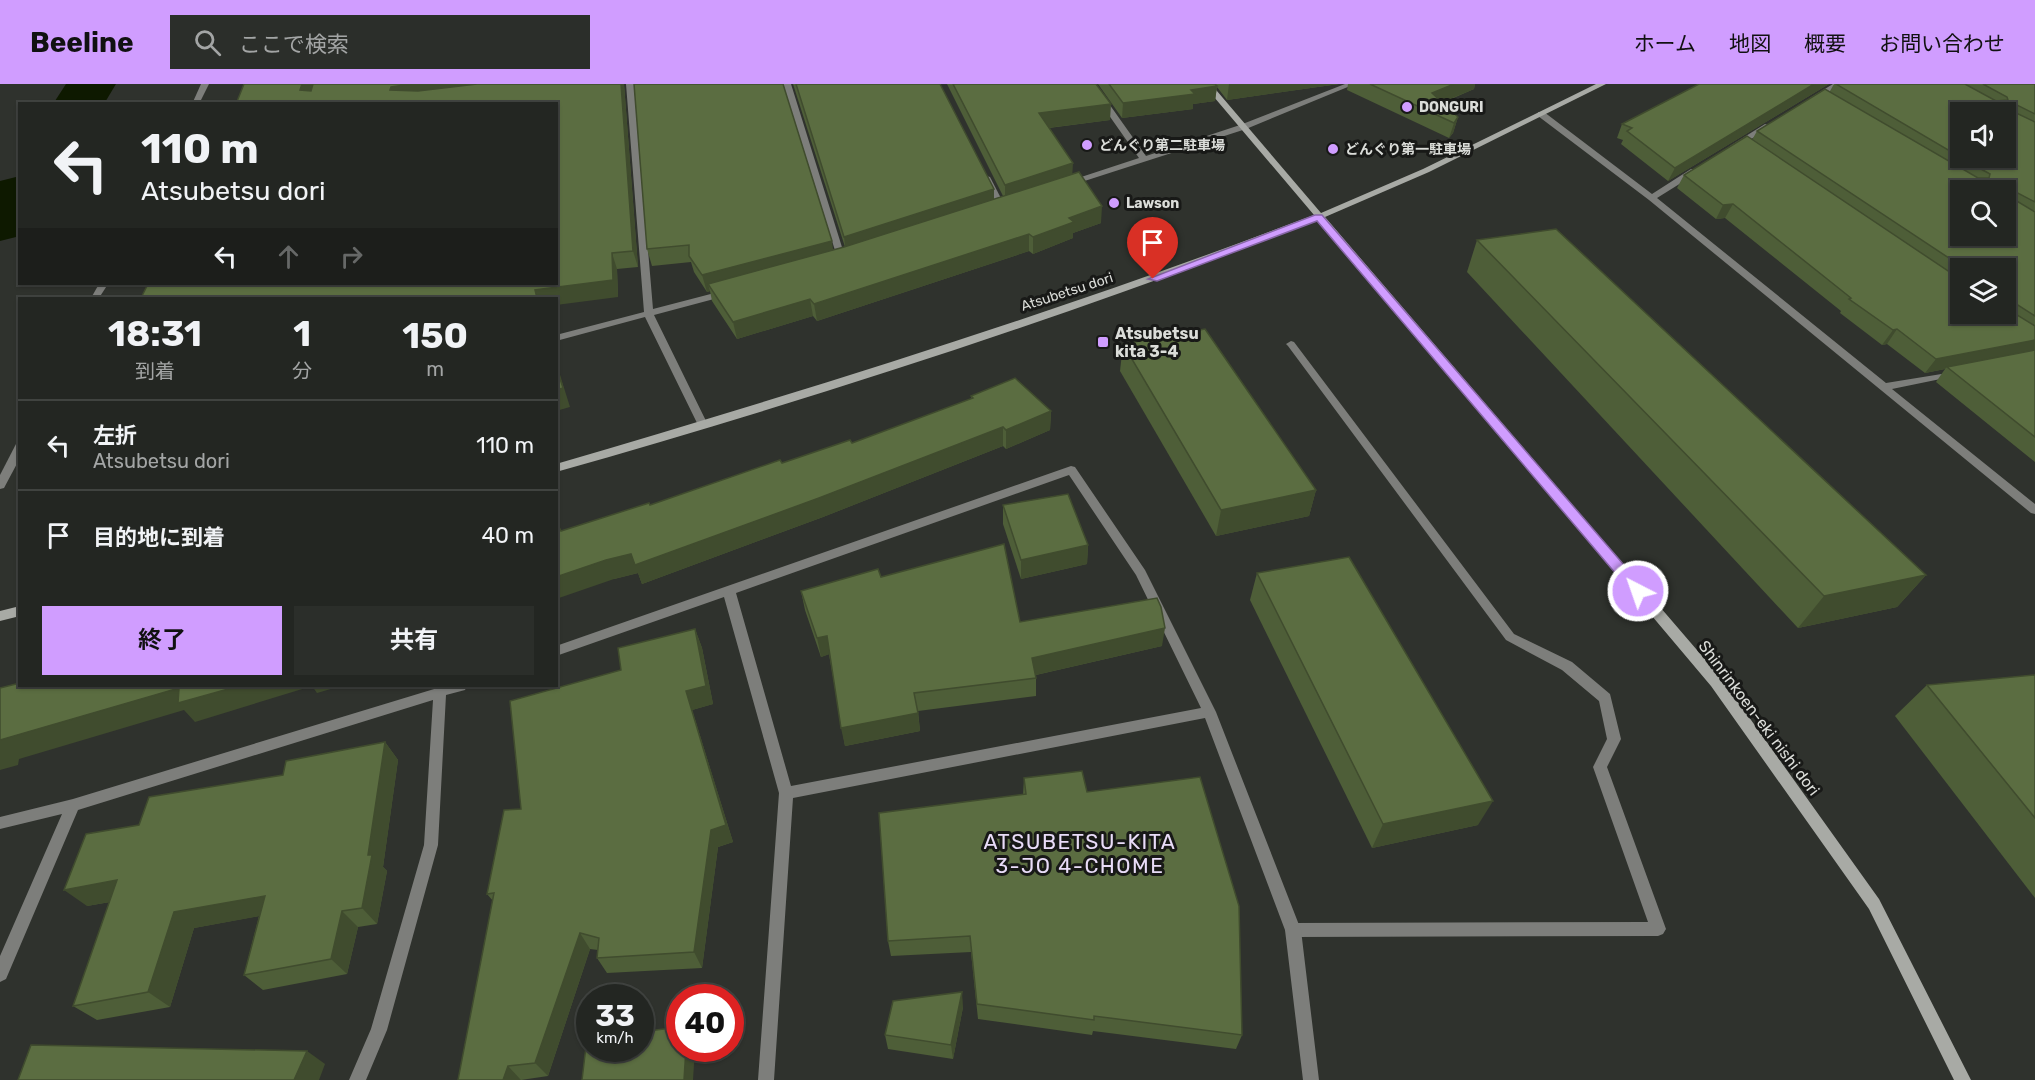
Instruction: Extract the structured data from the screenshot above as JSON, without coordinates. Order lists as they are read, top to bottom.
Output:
{
  "streets": {
    "main road": ["Atsubetsu dori", "Shinrinkoen-eki nishi dori"]
  },
  "crossings": [
    ["Atsubetsu dori", "Shinrinkoen-eki nishi dori"]
  ],
  "districts": ["ATSUBETSU-KITA 3-JO 4-CHOME"],
  "places": {
    "other": [
      "DONGURI",
      "どんぐり第二駐車場",
      "どんぐり第一駐車場",
      "Lawson"
    ],
    "transit": ["Atsubetsu kita 3-4"]
  },
  "page": {
    "header": "Beeline",
    "search": "ここで検索",
    "nav": [
      "ホーム",
      "地図",
      "概要",
      "お問い合わせ"
    ],
    "turn": ["110 m", "Atsubetsu dori"],
    "eta": [
      "18:31",
      "到着",
      "1",
      "分",
      "150",
      "m"
    ],
    "list": [
      {
        "name": "左折",
        "note": "Atsubetsu dori",
        "value": "110 m"
      },
      {
        "name": "目的地に到着",
        "value": "40 m"
      }
    ],
    "buttons": ["終了", "共有"],
    "speed": "33 km/h",
    "limit": "40"
  }
}
